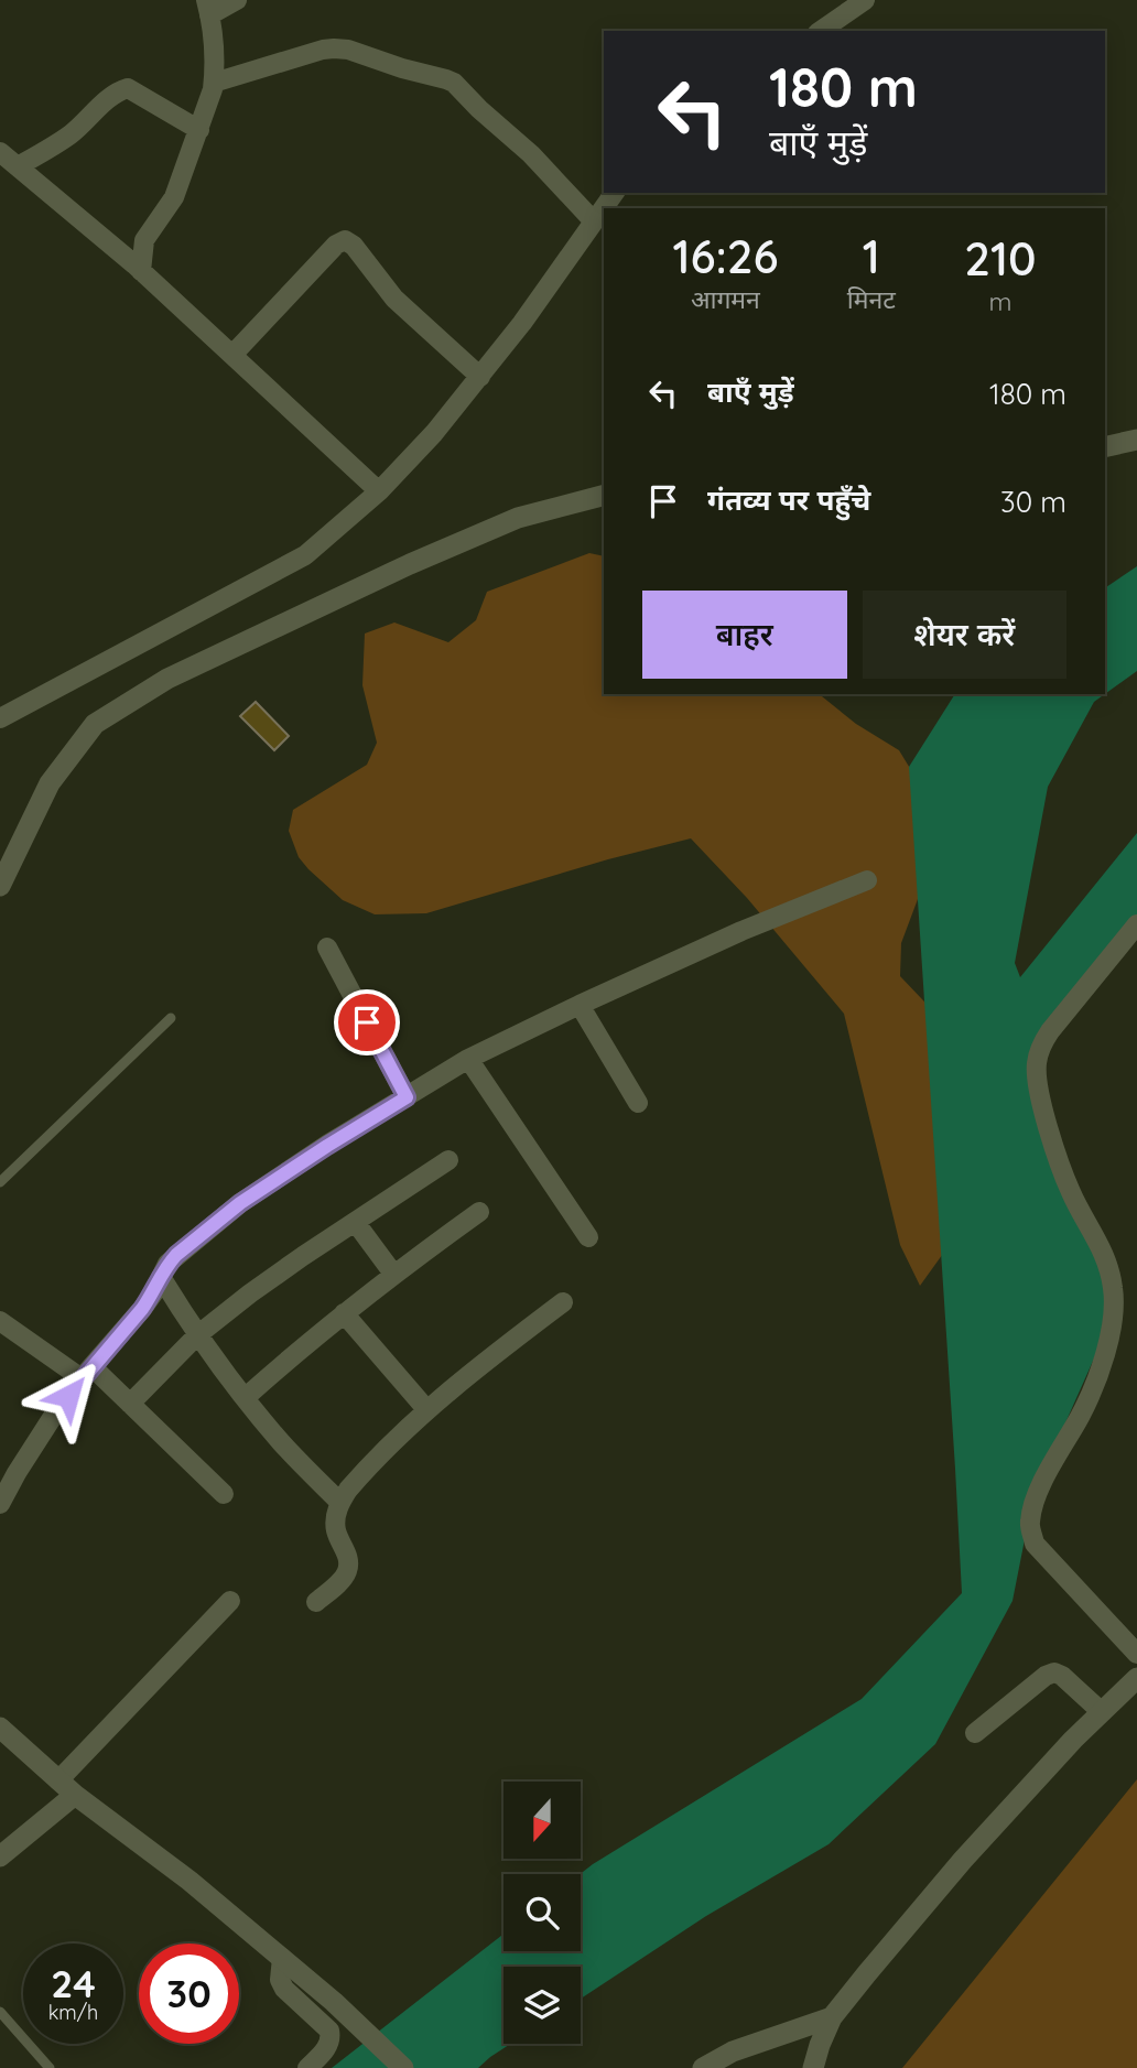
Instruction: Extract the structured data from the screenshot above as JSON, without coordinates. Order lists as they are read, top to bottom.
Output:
{
  "north": "bottom",
  "page": {
    "turn": ["180 m", "बाएँ मुड़ें"],
    "eta": [
      "16:26",
      "आगमन",
      "1",
      "मिनट",
      "210",
      "m"
    ],
    "list": [
      {
        "name": "बाएँ मुड़ें",
        "value": "180 m"
      },
      {
        "name": "गंतव्य पर पहुँचे",
        "value": "30 m"
      }
    ],
    "buttons": ["बाहर", "शेयर करें"],
    "speed": "24 km/h",
    "limit": "30"
  }
}
